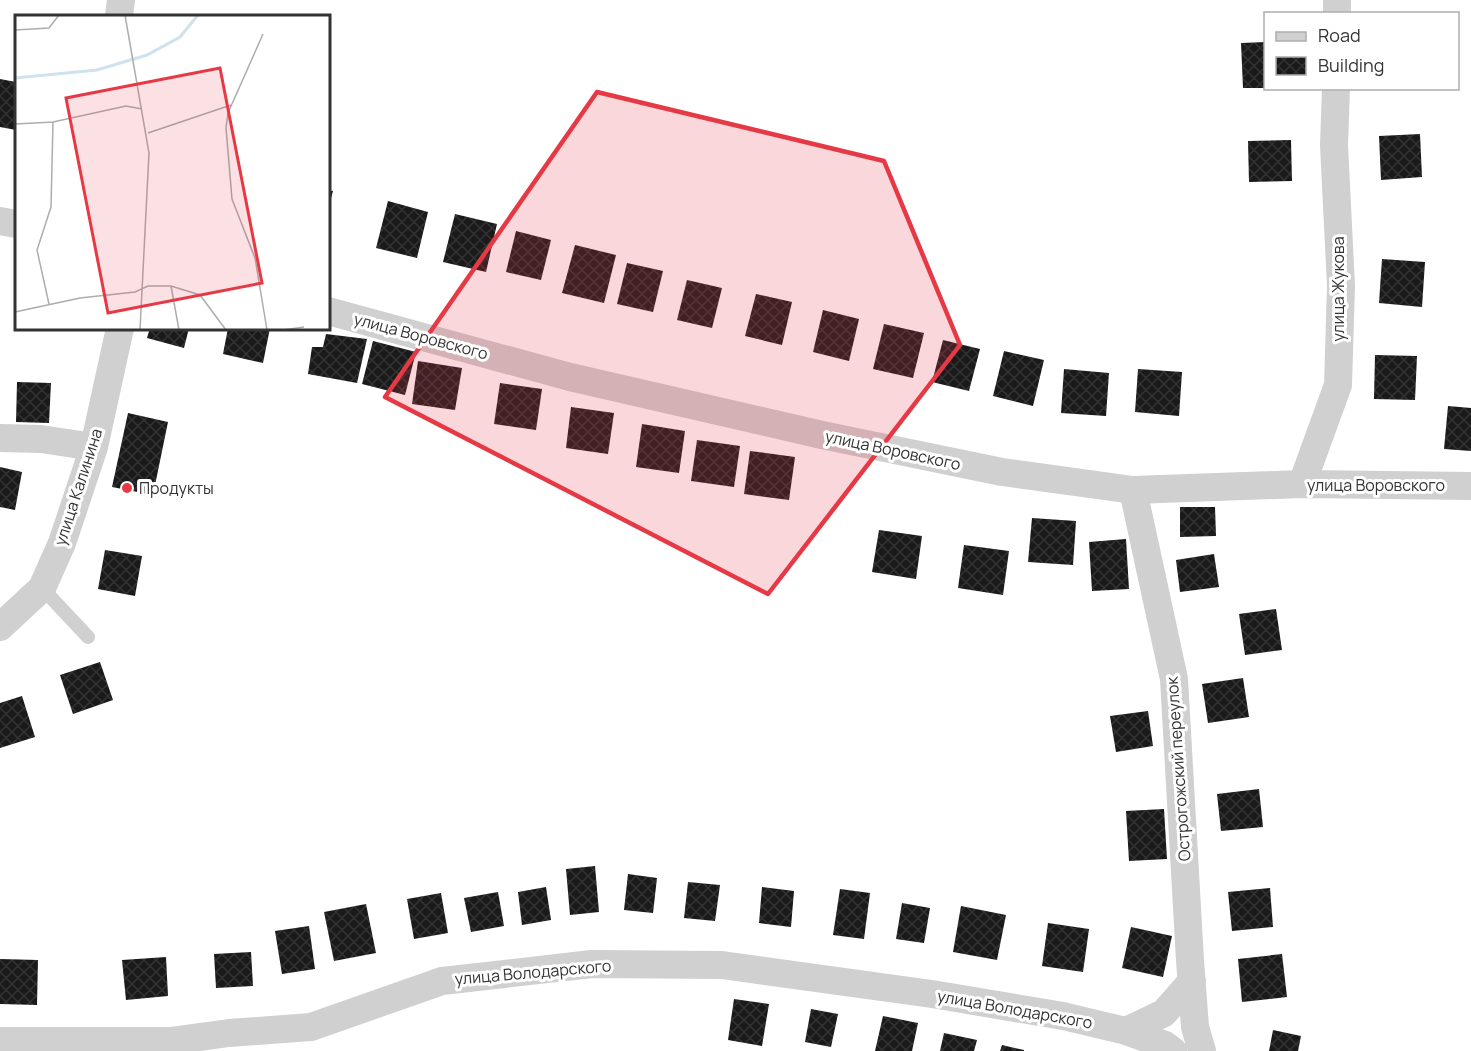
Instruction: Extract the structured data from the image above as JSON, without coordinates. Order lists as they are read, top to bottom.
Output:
{
  "streets": {
    "street": [
      "улица Жукова",
      "улица Воровского",
      "улица Калинина",
      "Острогожский переулок",
      "улица Володарского"
    ]
  },
  "crossings": [
    ["улица Жукова", "улица Воровского"],
    ["улица Воровского", "Острогожский переулок"]
  ],
  "places": ["Продукты"],
  "legend": ["Road", "Building"]
}
